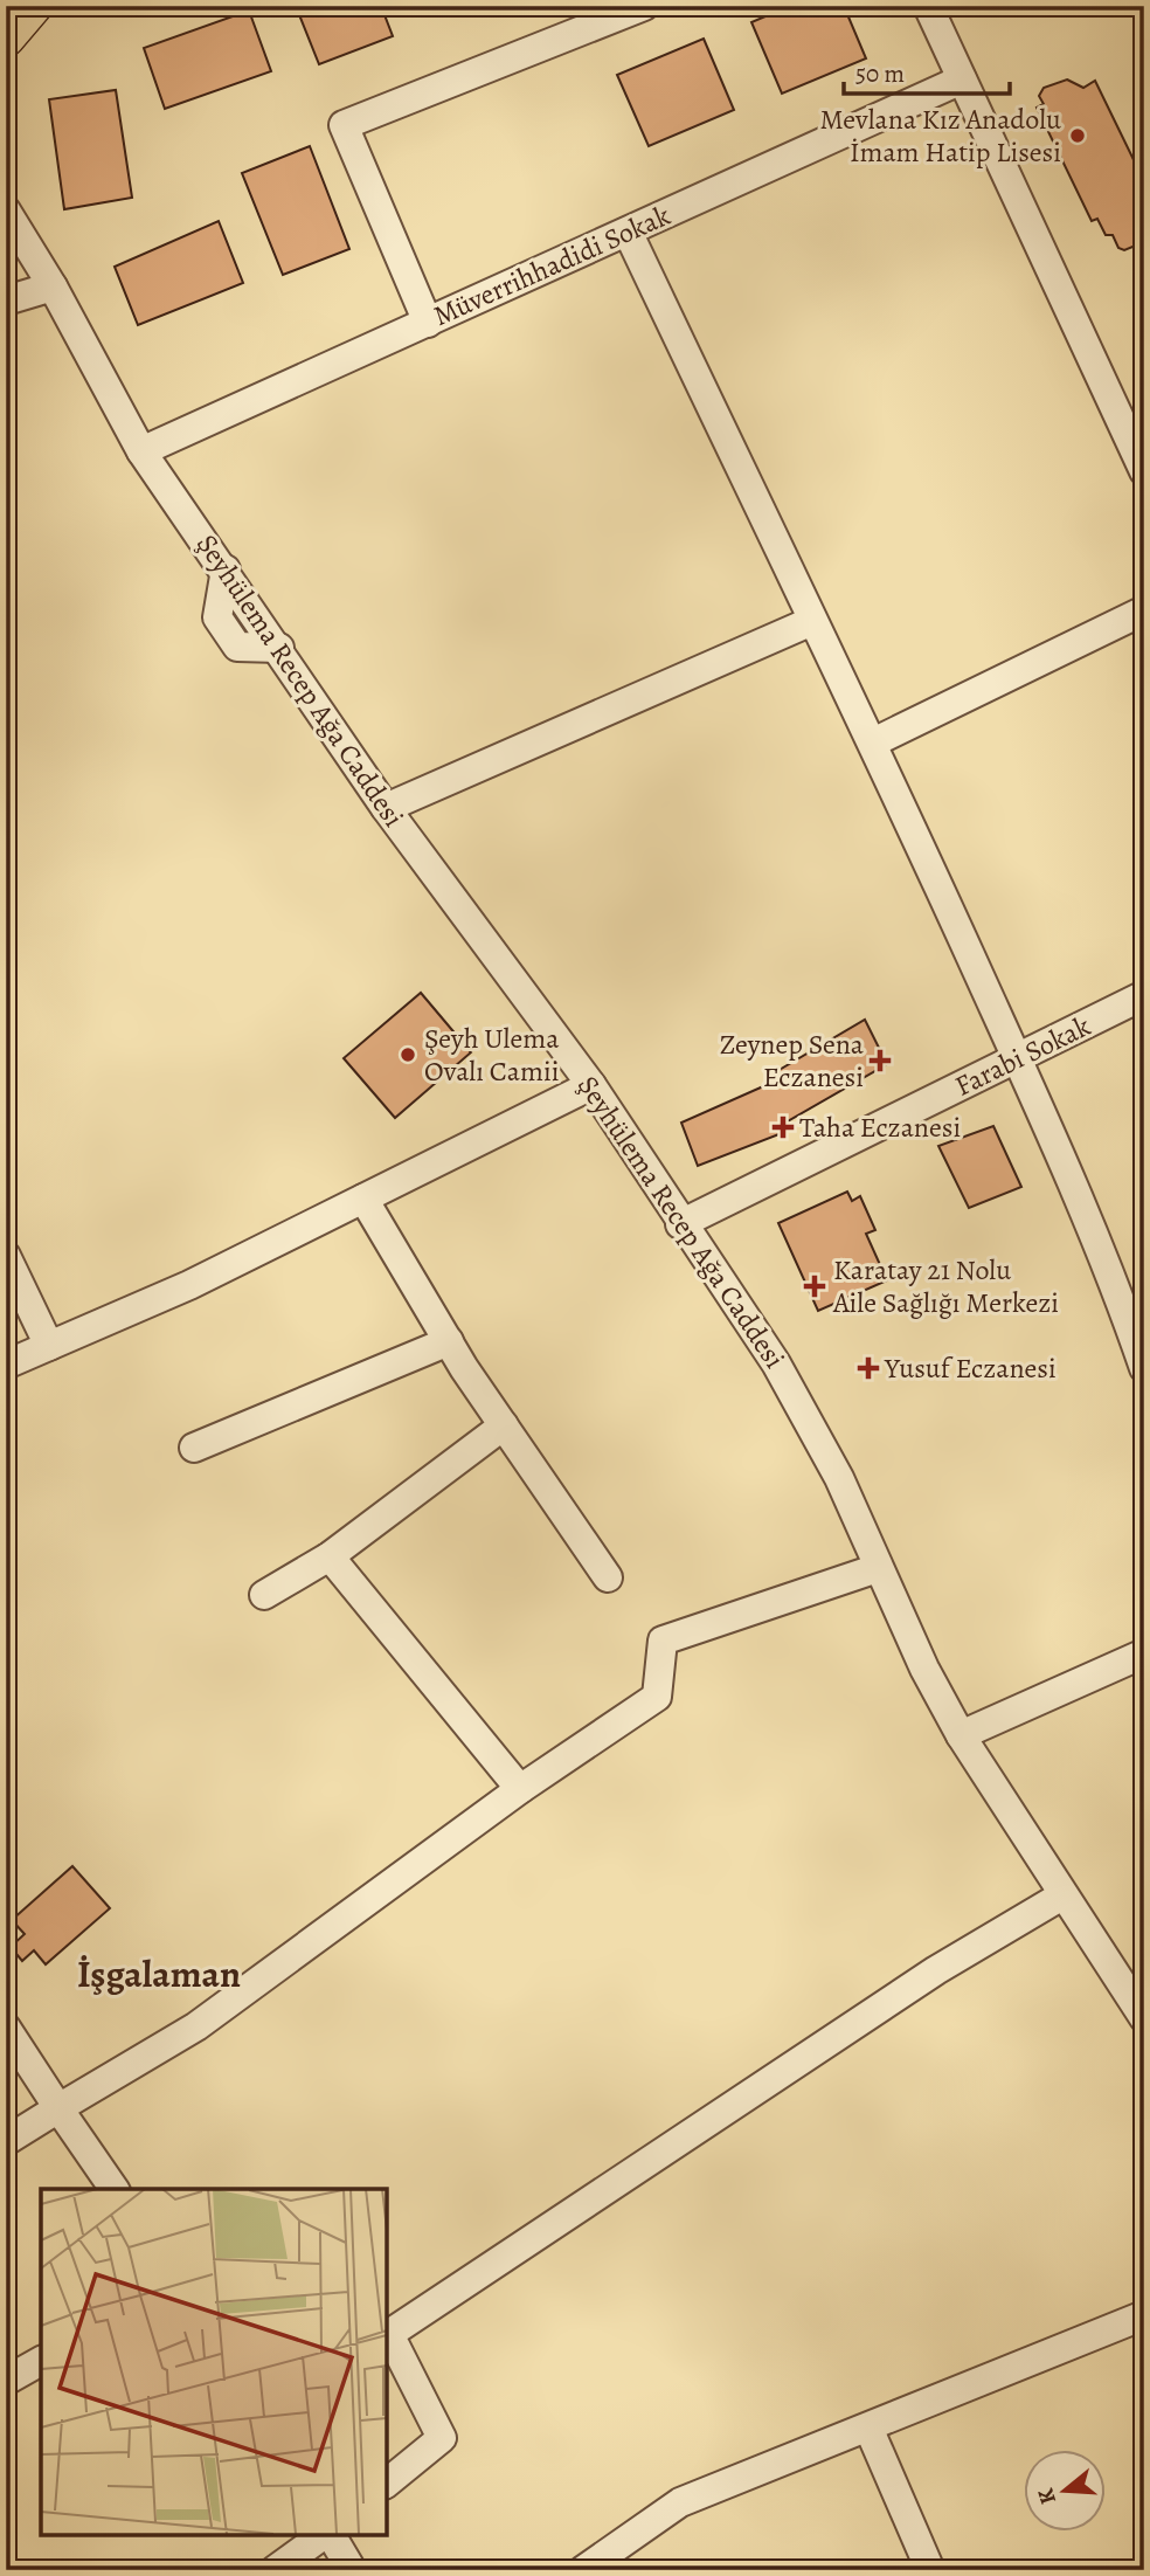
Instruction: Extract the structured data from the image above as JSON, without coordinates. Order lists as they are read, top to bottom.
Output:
{
  "streets": {
    "street": ["Müverrihhadidi Sokak", "Şeyhülema Recep Ağa Caddesi", "Farabi Sokak"]
  },
  "crossings": [
    ["Müverrihhadidi Sokak", "Şeyhülema Recep Ağa Caddesi"],
    ["Şeyhülema Recep Ağa Caddesi", "Farabi Sokak"]
  ],
  "districts": ["İşgalaman"],
  "places": {
    "other": ["Mevlana Kız Anadolu İmam Hatip Lisesi", "Şeyh Ulema Ovalı Camii"],
    "health": [
      "Zeynep Sena Eczanesi",
      "Taha Eczanesi",
      "Karatay 21 Nolu Aile Sağlığı Merkezi",
      "Yusuf Eczanesi"
    ]
  },
  "scale_bar": "50 m",
  "north": "left"
}
